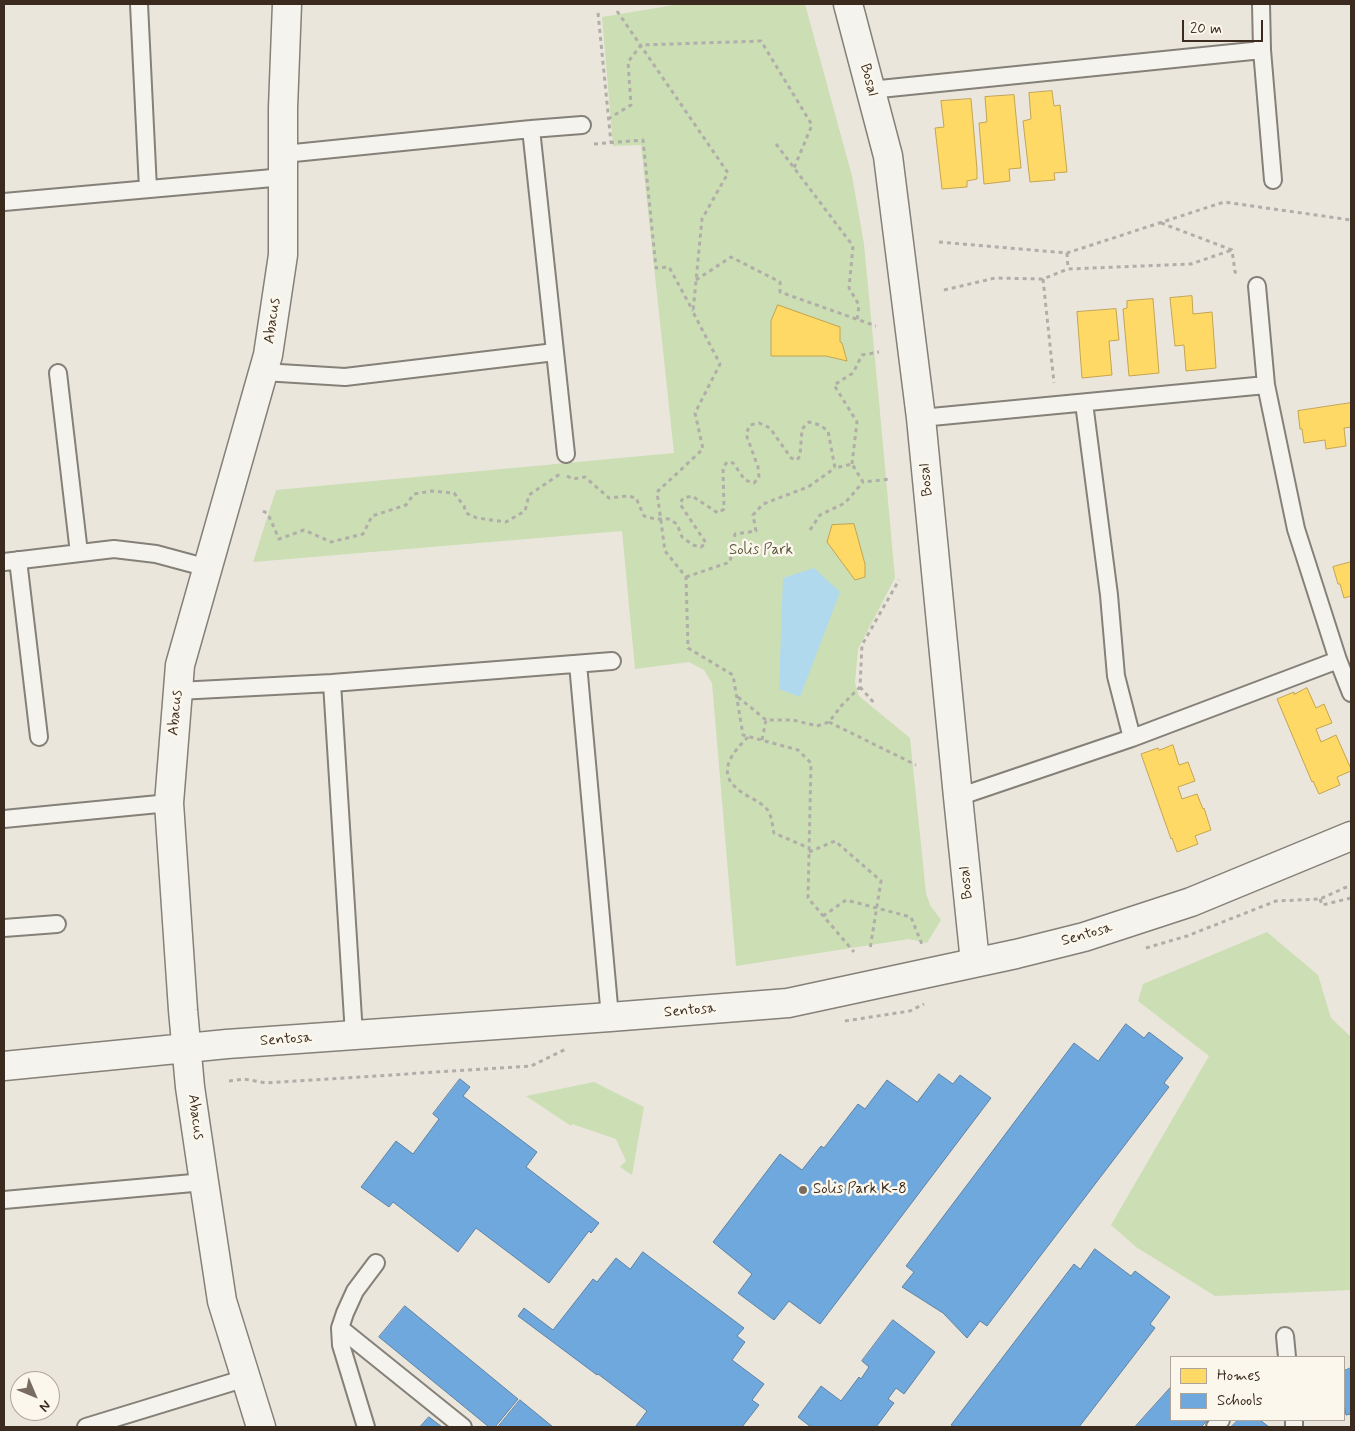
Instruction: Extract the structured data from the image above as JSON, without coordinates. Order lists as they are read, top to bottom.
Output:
{
  "streets": {
    "street": ["Bosal", "Abacus", "Sentosa"]
  },
  "crossings": [
    ["Bosal", "Sentosa"],
    ["Abacus", "Sentosa"]
  ],
  "parks": ["Solis Park"],
  "places": ["Solis Park K-8"],
  "legend": ["Homes", "Schools"],
  "scale_bar": "20 m",
  "north": "bottom right"
}
